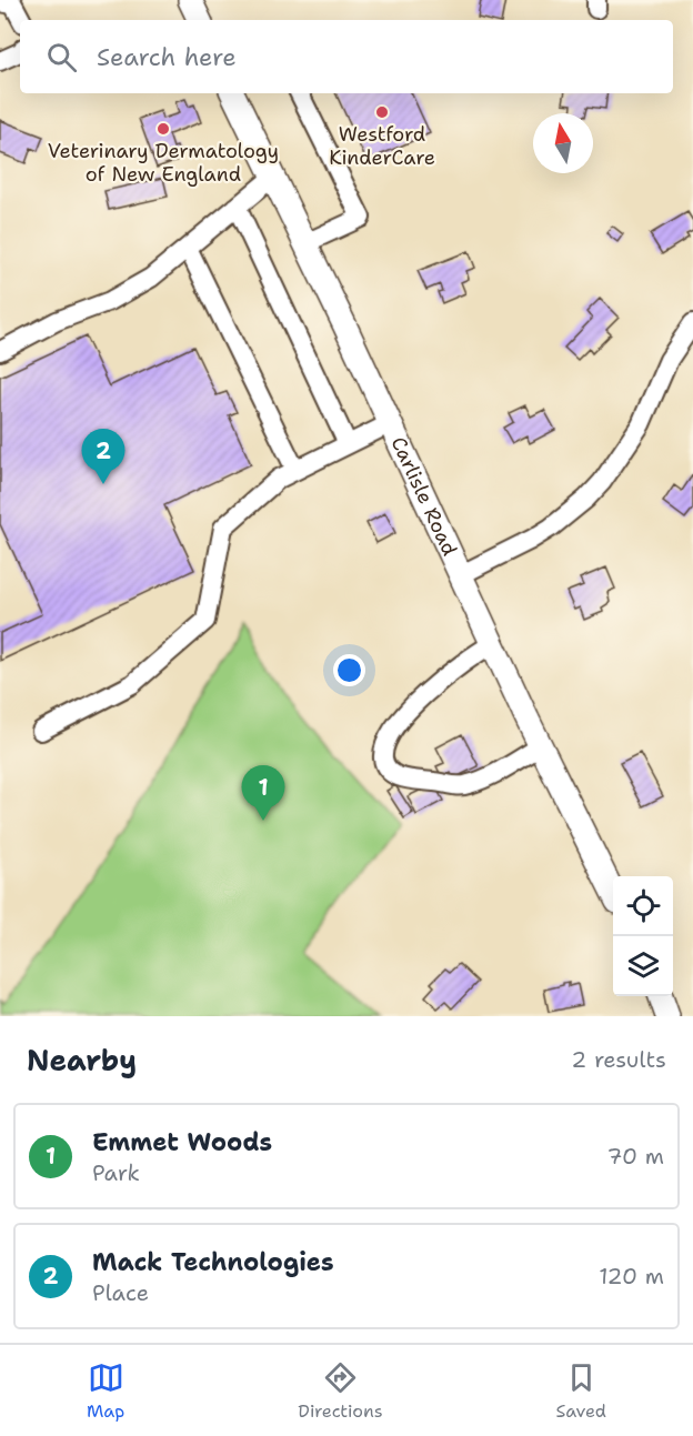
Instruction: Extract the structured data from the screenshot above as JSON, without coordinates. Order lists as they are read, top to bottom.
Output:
{
  "streets": {
    "main road": ["Carlisle Road"]
  },
  "places": ["Westford KinderCare", "Veterinary Dermatology of New England"],
  "north": "top",
  "page": {
    "search": "Search here",
    "pins": ["2", "1"],
    "heading": ["Nearby", "2 results"],
    "list": [
      {
        "mark": "1",
        "name": "Emmet Woods",
        "note": "Park",
        "value": "70 m"
      },
      {
        "mark": "2",
        "name": "Mack Technologies",
        "note": "Place",
        "value": "120 m"
      }
    ],
    "nav": ["Map", "Directions", "Saved"]
  }
}
